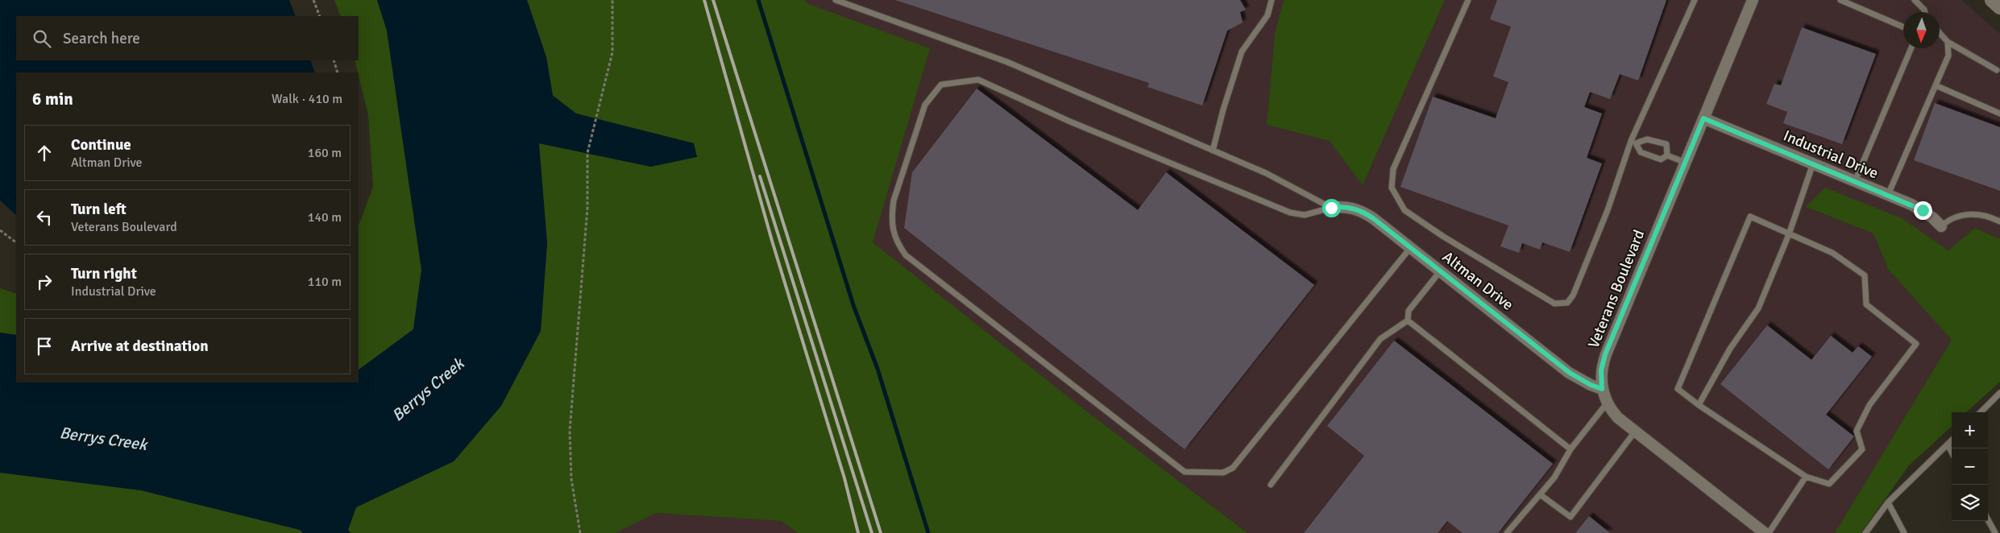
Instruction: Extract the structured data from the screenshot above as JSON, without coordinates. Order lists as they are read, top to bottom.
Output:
{
  "streets": {
    "street": ["Industrial Drive", "Altman Drive", "Veterans Boulevard"]
  },
  "crossings": [
    ["Industrial Drive", "Veterans Boulevard"],
    ["Altman Drive", "Veterans Boulevard"]
  ],
  "water": ["Berrys Creek"],
  "north": "bottom",
  "page": {
    "search": "Search here",
    "heading": ["6 min", "Walk · 410 m"],
    "list": [
      ["Continue", "Altman Drive", "160 m"],
      ["Turn left", "Veterans Boulevard", "140 m"],
      ["Turn right", "Industrial Drive", "110 m"],
      "Arrive at destination"
    ],
    "map_buttons": ["+", "−"]
  }
}
